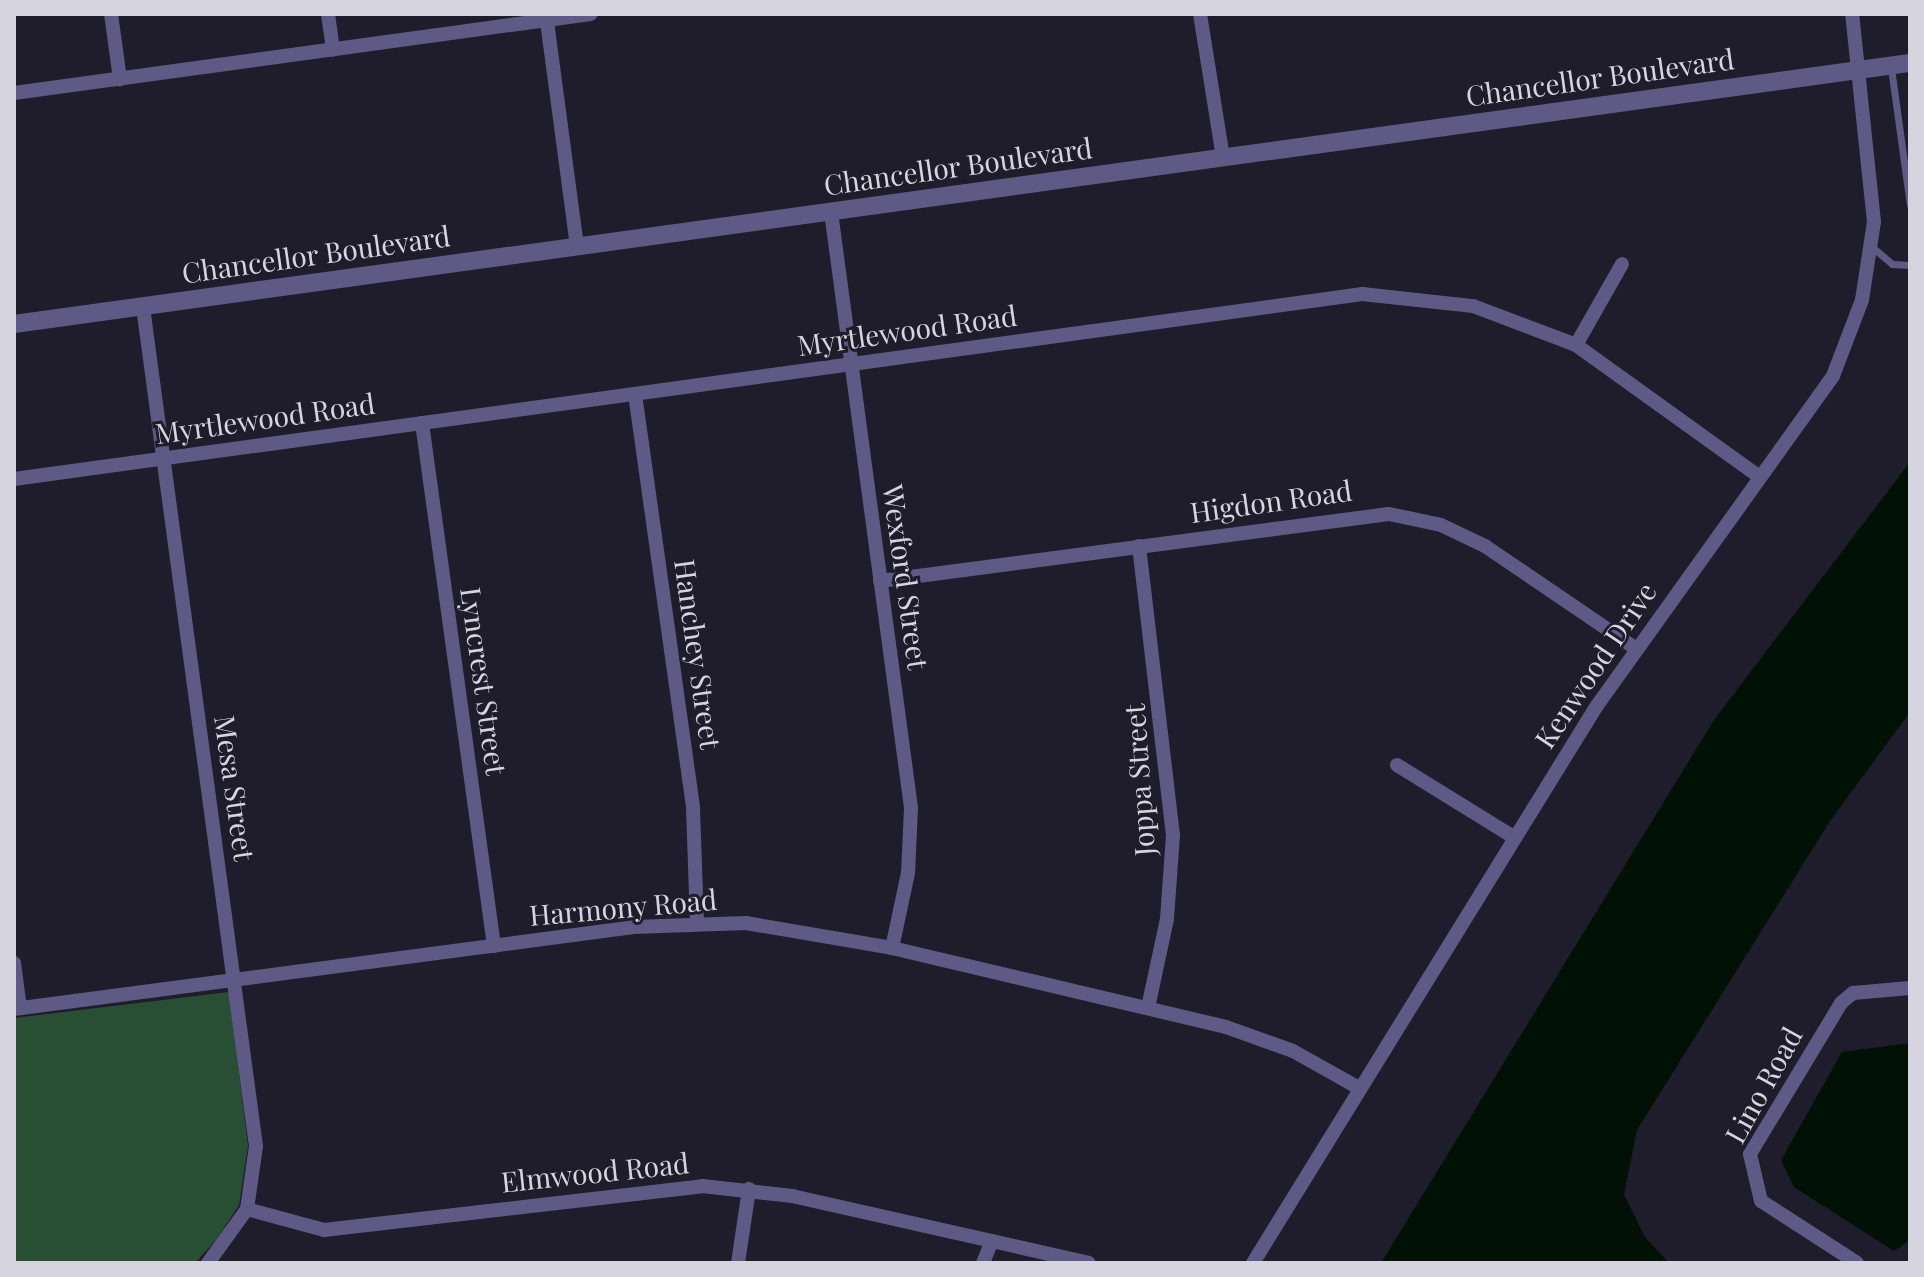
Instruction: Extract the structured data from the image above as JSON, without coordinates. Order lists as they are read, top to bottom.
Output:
{
  "streets": {
    "street": [
      "Chancellor Boulevard",
      "Myrtlewood Road",
      "Higdon Road",
      "Wexford Street",
      "Hanchey Street",
      "Kenwood Drive",
      "Lyncrest Street",
      "Joppa Street",
      "Mesa Street",
      "Harmony Road",
      "Lino Road",
      "Elmwood Road"
    ]
  },
  "crossings": [
    ["Chancellor Boulevard", "Wexford Street"],
    ["Chancellor Boulevard", "Kenwood Drive"],
    ["Chancellor Boulevard", "Mesa Street"],
    ["Myrtlewood Road", "Wexford Street"],
    ["Myrtlewood Road", "Hanchey Street"],
    ["Myrtlewood Road", "Kenwood Drive"],
    ["Myrtlewood Road", "Lyncrest Street"],
    ["Myrtlewood Road", "Mesa Street"],
    ["Higdon Road", "Wexford Street"],
    ["Higdon Road", "Kenwood Drive"],
    ["Higdon Road", "Joppa Street"],
    ["Wexford Street", "Harmony Road"],
    ["Hanchey Street", "Harmony Road"],
    ["Kenwood Drive", "Harmony Road"],
    ["Lyncrest Street", "Harmony Road"],
    ["Joppa Street", "Harmony Road"],
    ["Mesa Street", "Harmony Road"],
    ["Mesa Street", "Elmwood Road"]
  ]
}
